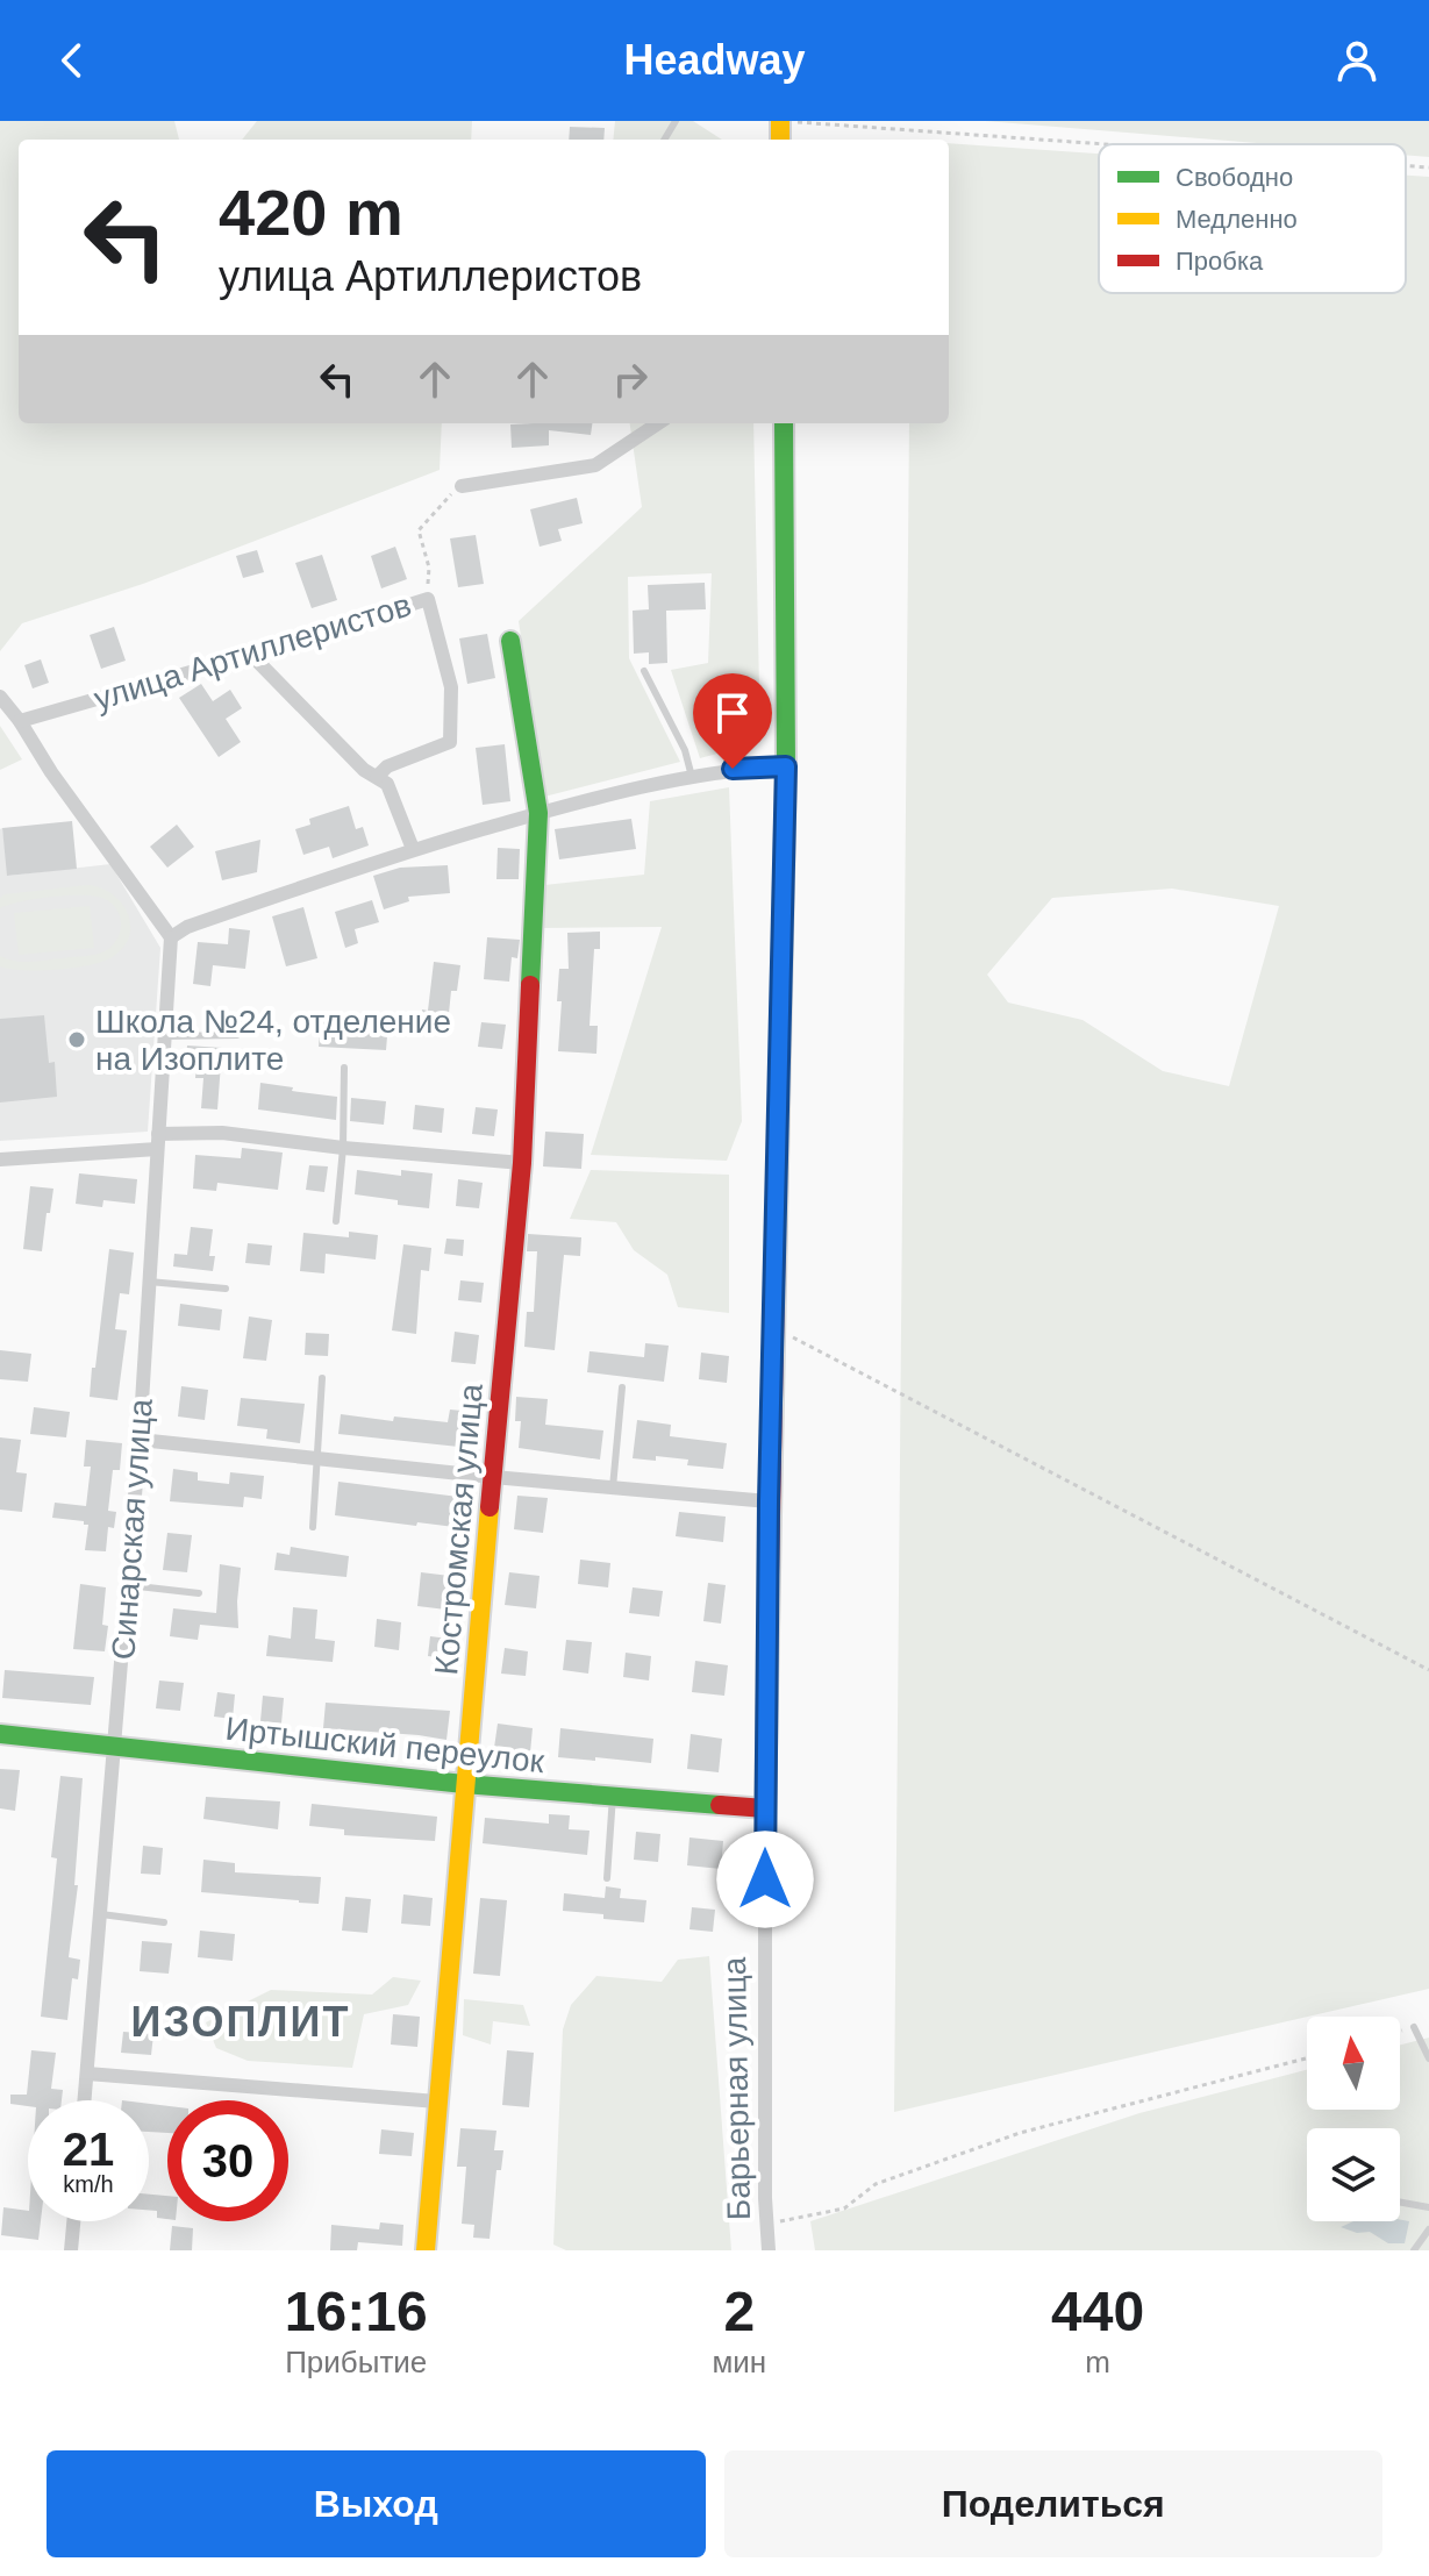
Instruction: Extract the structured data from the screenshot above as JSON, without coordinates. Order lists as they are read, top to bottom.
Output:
{
  "streets": {
    "street": [
      "улица Артиллеристов",
      "Синарская улица",
      "Костромская улица",
      "Иртышский переулок",
      "Барьерная улица"
    ]
  },
  "crossings": [
    ["Синарская улица", "Иртышский переулок"],
    ["Костромская улица", "Иртышский переулок"],
    ["Иртышский переулок", "Барьерная улица"]
  ],
  "districts": ["ИЗОПЛИТ"],
  "places": ["Школа №24, отделение на Изоплите"],
  "legend": ["Свободно", "Медленно", "Пробка"],
  "north": "top",
  "page": {
    "header": "Headway",
    "turn": ["420 m", "улица Артиллеристов"],
    "speed": "21 km/h",
    "limit": "30",
    "eta": [
      "16:16",
      "Прибытие",
      "2",
      "мин",
      "440",
      "m"
    ],
    "buttons": ["Выход", "Поделиться"]
  }
}
